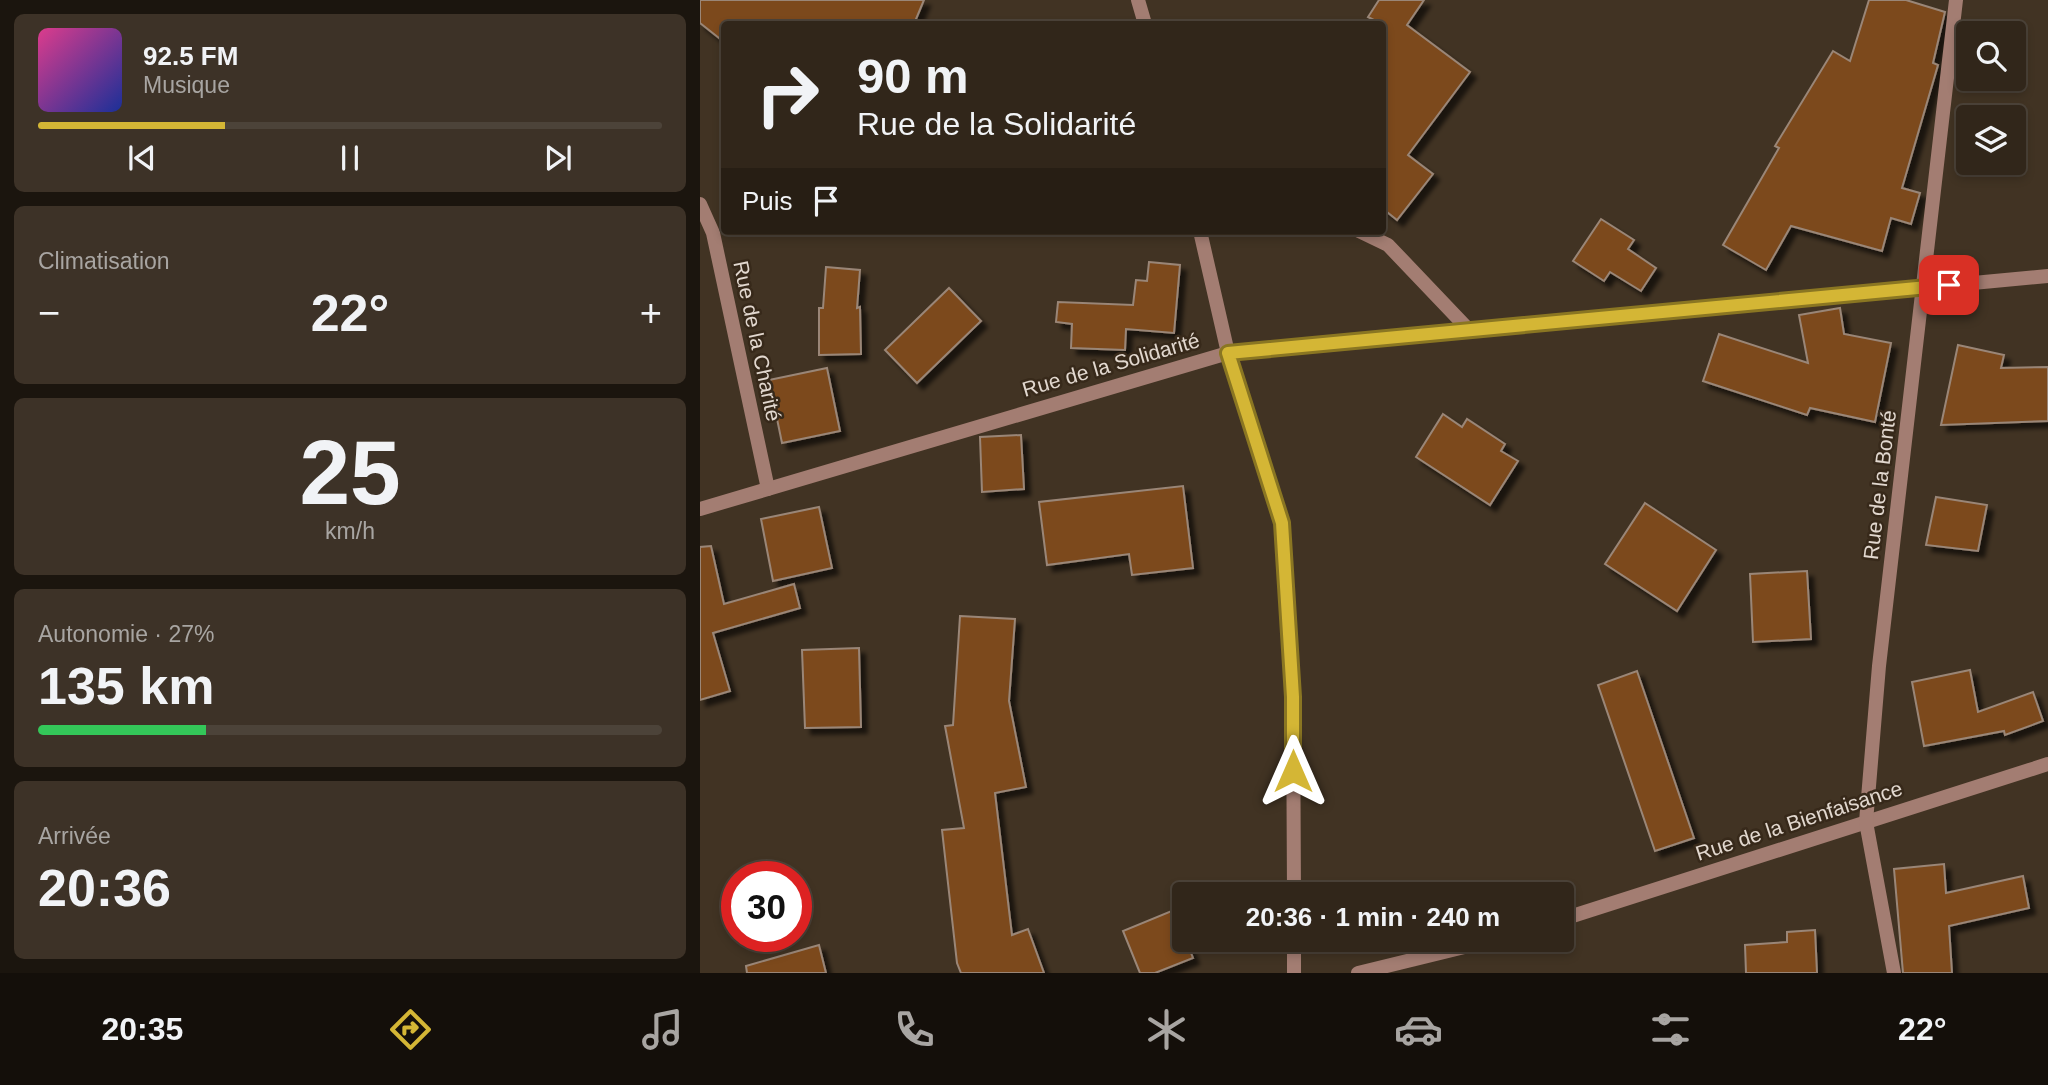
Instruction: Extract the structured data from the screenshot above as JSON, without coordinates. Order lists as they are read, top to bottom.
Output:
{
  "streets": {
    "street": [
      "Rue de la Charité",
      "Rue de la Solidarité",
      "Rue de la Bonté",
      "Rue de la Bienfaisance"
    ]
  },
  "crossings": [
    ["Rue de la Charité", "Rue de la Solidarité"],
    ["Rue de la Solidarité", "Rue de la Bonté"],
    ["Rue de la Bonté", "Rue de la Bienfaisance"]
  ],
  "page": {
    "turn": ["90 m", "Rue de la Solidarité"],
    "song": ["92.5 FM", "Musique"],
    "then": "Puis",
    "tile": [
      "Climatisation",
      ["25", "km/h"],
      ["Autonomie · 27%", "135 km"],
      ["Arrivée", "20:36"]
    ],
    "heat": ["−", "22°", "+"],
    "limit": "30",
    "trip": "20:36 · 1 min · 240 m",
    "tabs": ["20:35", "22°"]
  }
}
